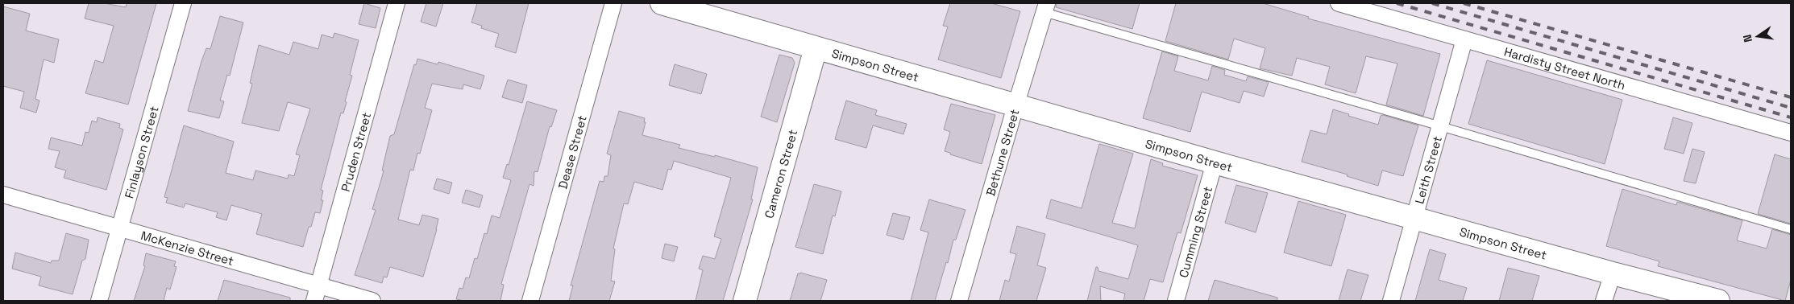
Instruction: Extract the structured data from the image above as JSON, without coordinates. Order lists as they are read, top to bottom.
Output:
{
  "streets": {
    "main road": ["Simpson Street", "Cameron Street"],
    "street": [
      "Hardisty Street North",
      "Finlayson Street",
      "Pruden Street",
      "Dease Street",
      "Bethune Street",
      "Leith Street",
      "Cumming Street",
      "McKenzie Street"
    ]
  },
  "crossings": [
    ["Simpson Street", "Bethune Street"],
    ["Simpson Street", "Leith Street"],
    ["Simpson Street", "Cameron Street"],
    ["Simpson Street", "Cumming Street"],
    ["Hardisty Street North", "Leith Street"],
    ["Finlayson Street", "McKenzie Street"],
    ["Pruden Street", "McKenzie Street"]
  ],
  "north": "left"
}
